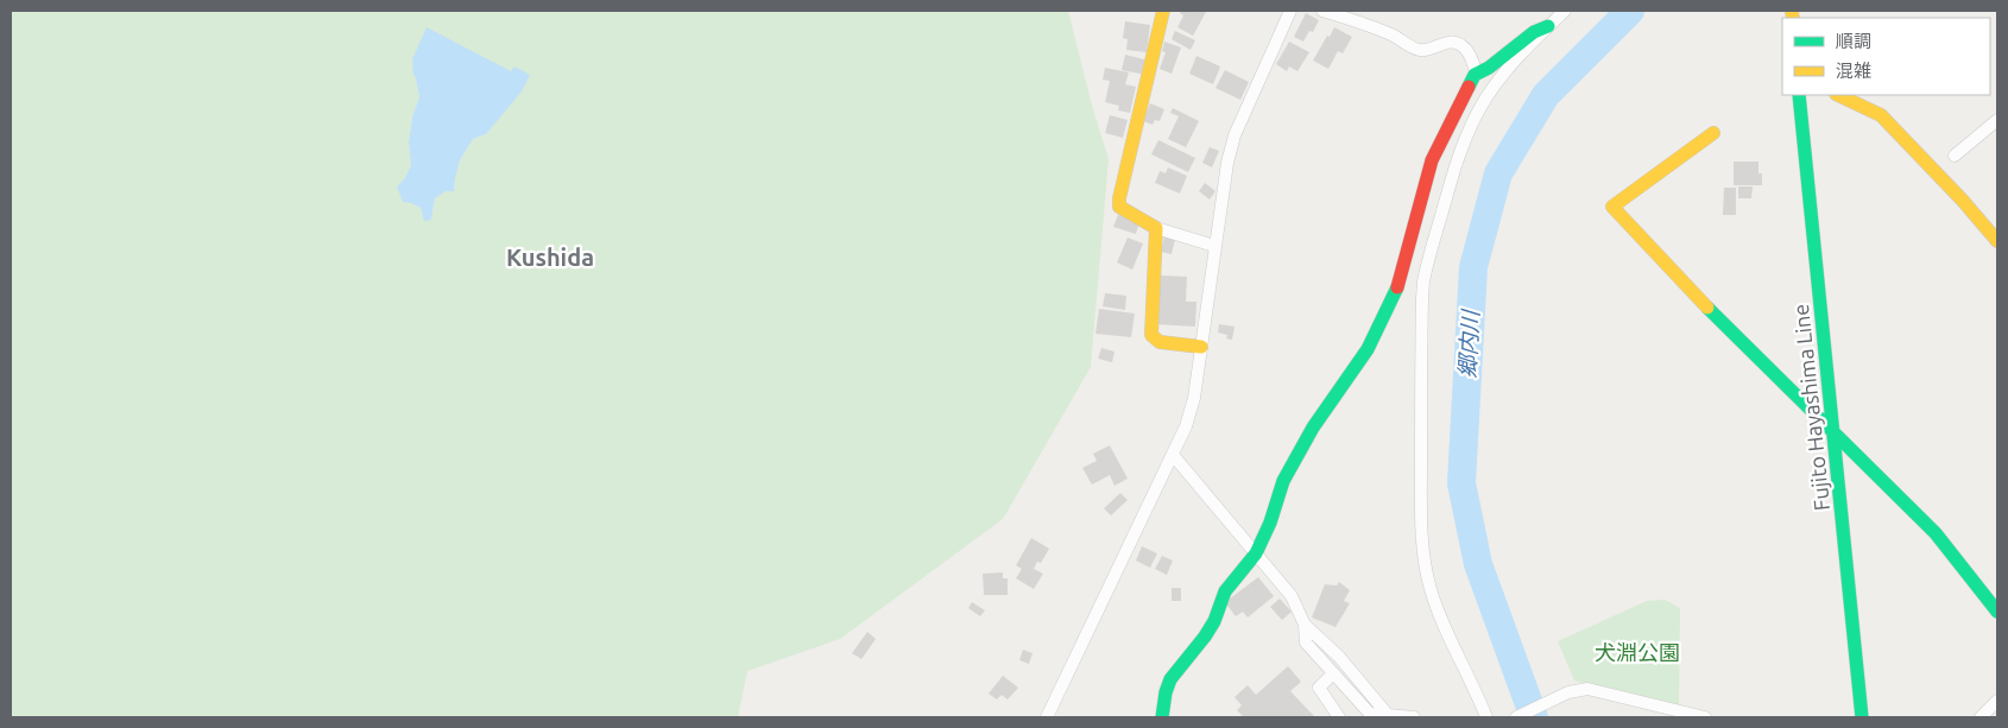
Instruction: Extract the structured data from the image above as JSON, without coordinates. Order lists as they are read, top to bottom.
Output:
{
  "streets": {
    "street": ["Fujito Hayashima Line"]
  },
  "districts": ["Kushida"],
  "water": ["郷内川"],
  "parks": ["犬淵公園"],
  "legend": ["順調", "混雑"]
}
